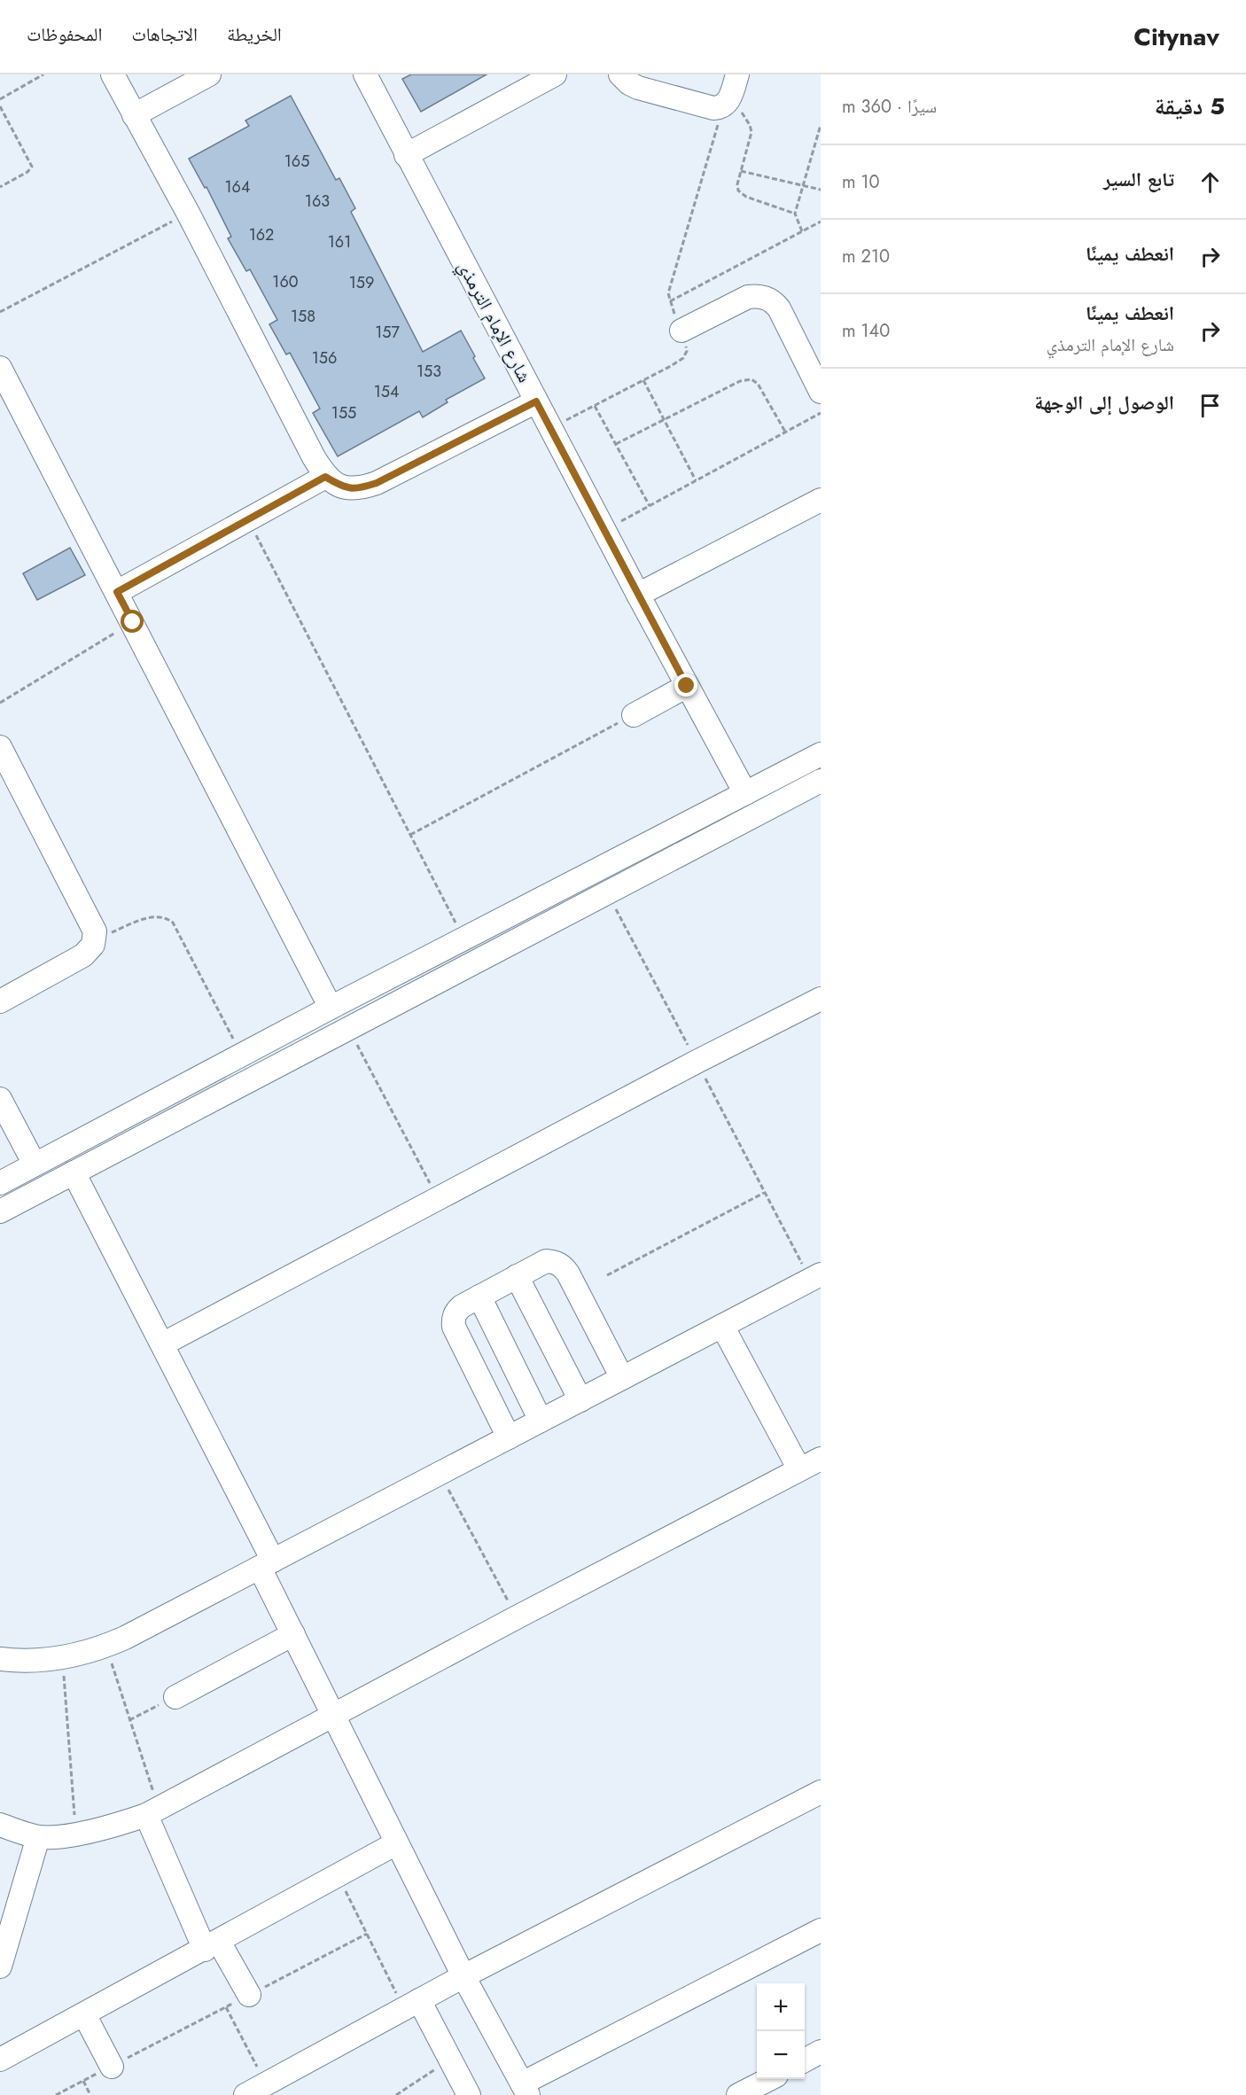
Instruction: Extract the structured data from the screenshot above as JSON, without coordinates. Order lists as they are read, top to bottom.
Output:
{
  "streets": {
    "street": ["شارع الإمام الترمذي"]
  },
  "house_numbers": [
    "165",
    "164",
    "163",
    "162",
    "161",
    "160",
    "159",
    "158",
    "157",
    "156",
    "153",
    "154",
    "155"
  ],
  "page": {
    "header": "Citynav",
    "nav": ["الخريطة", "الاتجاهات", "المحفوظات"],
    "heading": ["5 دقيقة", "سيرًا · 360 m"],
    "list": [
      ["تابع السير", "10 m"],
      ["انعطف يمينًا", "210 m"],
      ["انعطف يمينًا", "شارع الإمام الترمذي", "140 m"],
      "الوصول إلى الوجهة"
    ],
    "map_buttons": ["+", "−"]
  }
}
